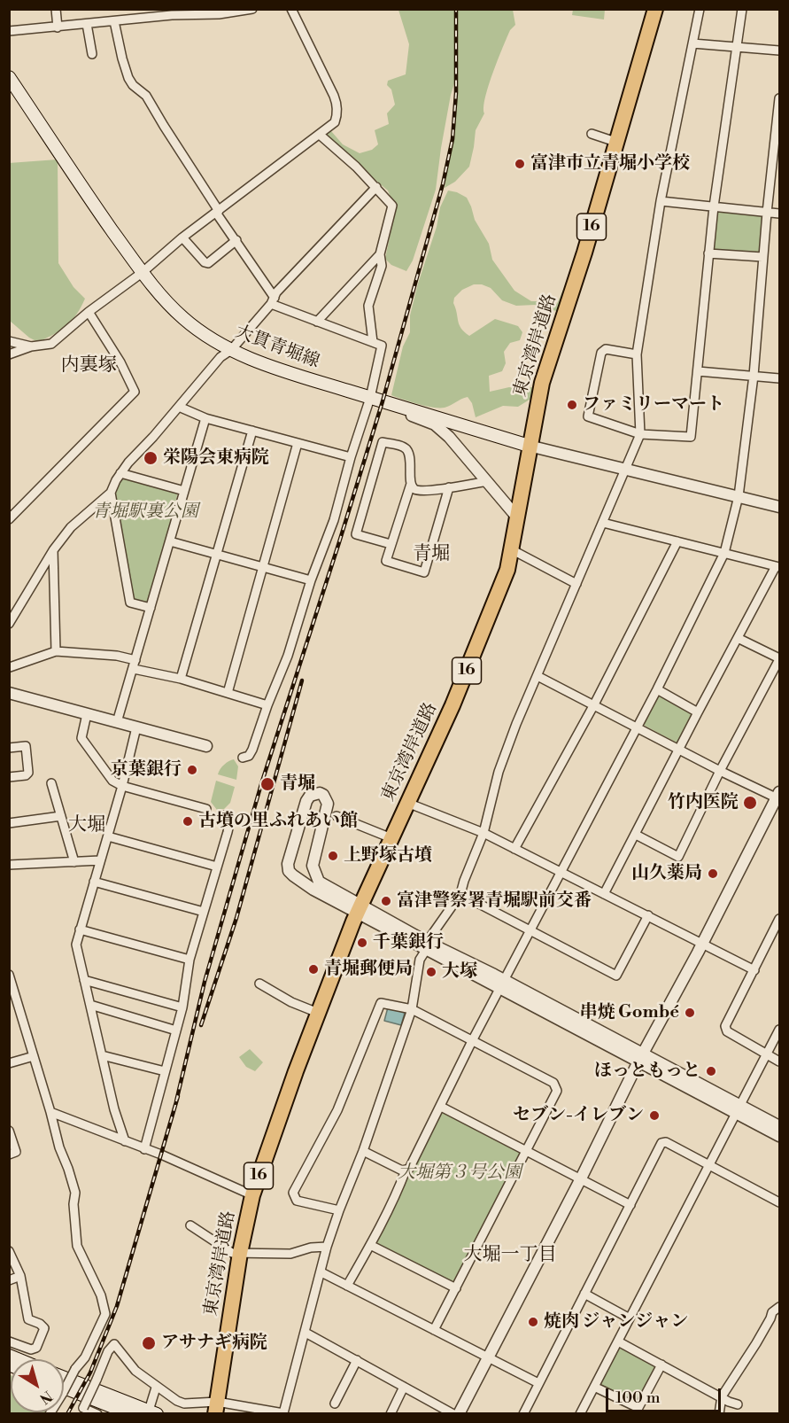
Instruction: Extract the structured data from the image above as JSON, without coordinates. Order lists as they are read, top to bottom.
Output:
{
  "streets": {
    "highway": ["16", "東京湾岸道路"],
    "main road": ["大貫青堀線"]
  },
  "crossings": [
    ["東京湾岸道路", "大貫青堀線"]
  ],
  "districts": [
    "内裏塚",
    "青堀",
    "大堀",
    "大堀一丁目"
  ],
  "parks": ["青堀駅裏公園", "大堀第３号公園"],
  "places": [
    "富津市立青堀小学校",
    "ファミリーマート",
    "栄陽会東病院",
    "京葉銀行",
    "青堀",
    "竹内医院",
    "古墳の里ふれあい館",
    "上野塚古墳",
    "山久薬局",
    "富津警察署青堀駅前交番",
    "千葉銀行",
    "青堀郵便局",
    "大塚",
    "串焼 Gombé",
    "ほっともっと",
    "セブン-イレブン",
    "焼肉 ジャンジャン",
    "アサナギ病院"
  ],
  "scale_bar": "100 m",
  "north": "bottom right"
}
